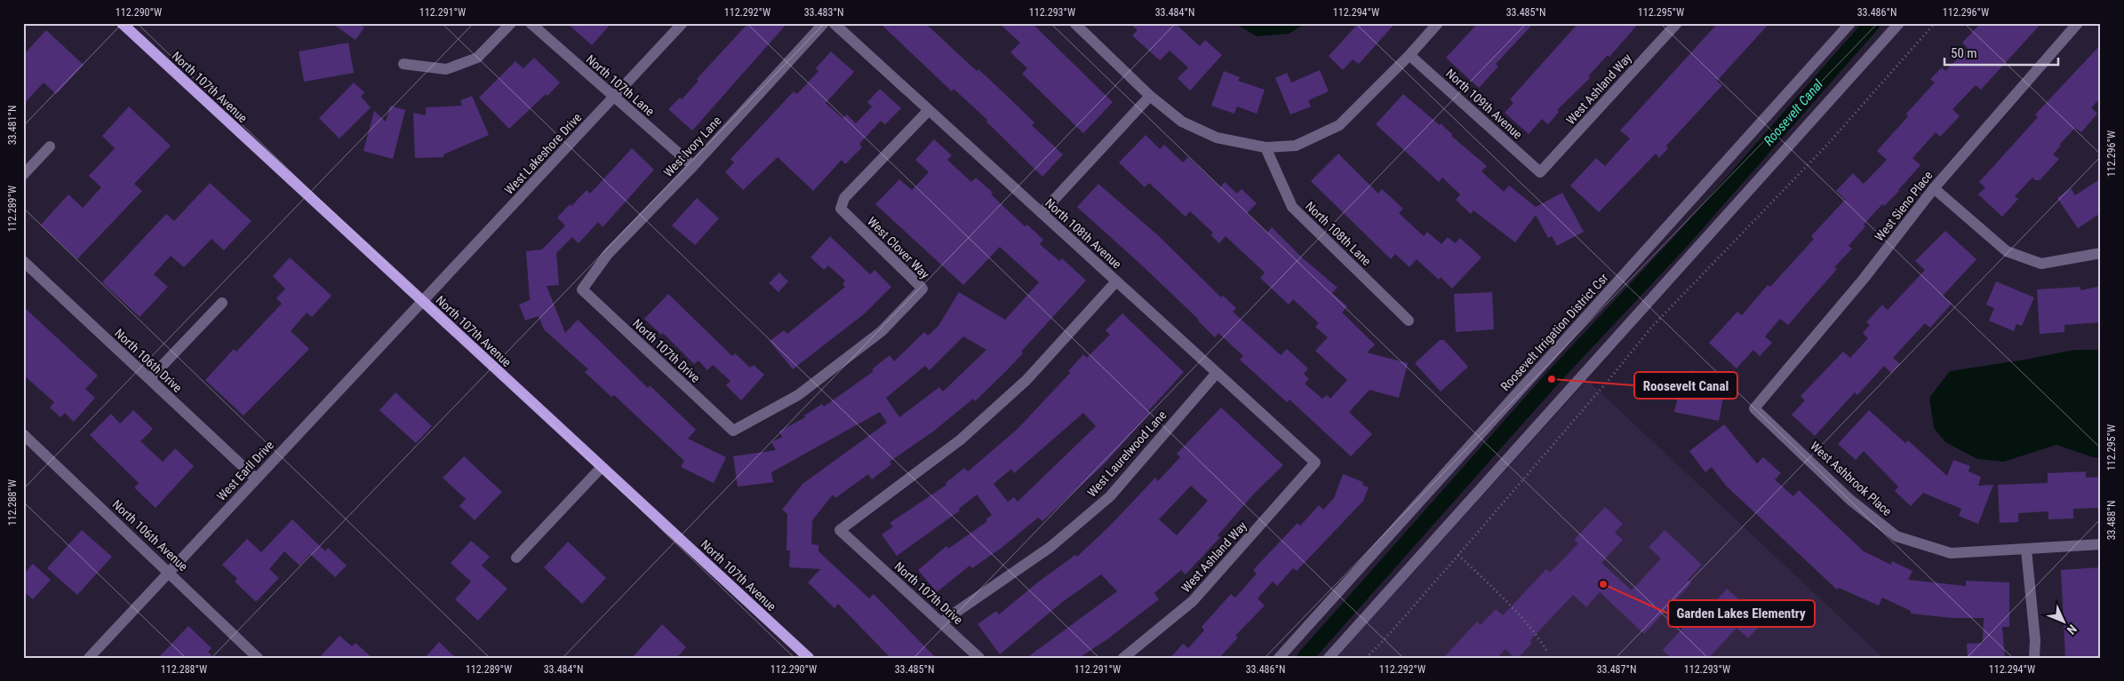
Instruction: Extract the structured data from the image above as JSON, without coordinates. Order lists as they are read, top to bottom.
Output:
{
  "streets": {
    "main road": ["North 107th Avenue"],
    "street": [
      "North 107th Lane",
      "West Ashland Way",
      "North 109th Avenue",
      "West Ivory Lane",
      "West Lakeshore Drive",
      "West Sieno Place",
      "North 108th Avenue",
      "North 108th Lane",
      "West Clover Way",
      "Roosevelt Irrigation District Csr",
      "North 107th Drive",
      "North 106th Drive",
      "West Laurelwood Lane",
      "West Earll Drive",
      "West Ashbrook Place",
      "North 106th Avenue"
    ]
  },
  "crossings": [
    ["North 107th Lane", "West Ivory Lane"],
    ["North 107th Lane", "West Lakeshore Drive"],
    ["North 107th Avenue", "West Lakeshore Drive"],
    ["North 107th Avenue", "West Earll Drive"],
    ["West Ashland Way", "North 109th Avenue"],
    ["West Ashland Way", "North 108th Avenue"],
    ["West Ivory Lane", "North 107th Drive"],
    ["West Lakeshore Drive", "West Earll Drive"],
    ["West Sieno Place", "West Ashbrook Place"],
    ["North 108th Avenue", "West Clover Way"],
    ["North 108th Avenue", "North 107th Drive"],
    ["North 108th Avenue", "West Laurelwood Lane"],
    ["West Clover Way", "North 107th Drive"],
    ["North 107th Drive", "West Laurelwood Lane"],
    ["North 106th Drive", "West Earll Drive"],
    ["West Earll Drive", "North 106th Avenue"]
  ],
  "water": ["Roosevelt Canal"],
  "places": ["Roosevelt Canal", "Garden Lakes Elementry"],
  "scale_bar": "50 m",
  "north": "bottom right",
  "coordinates": [
    "112.290°W",
    "112.291°W",
    "112.292°W",
    "33.483°N",
    "112.293°W",
    "33.484°N",
    "112.294°W",
    "33.485°N",
    "112.295°W",
    "33.486°N",
    "112.296°W",
    "33.481°N",
    "112.289°W",
    "112.288°W",
    "33.488°N",
    "33.487°N"
  ]
}
